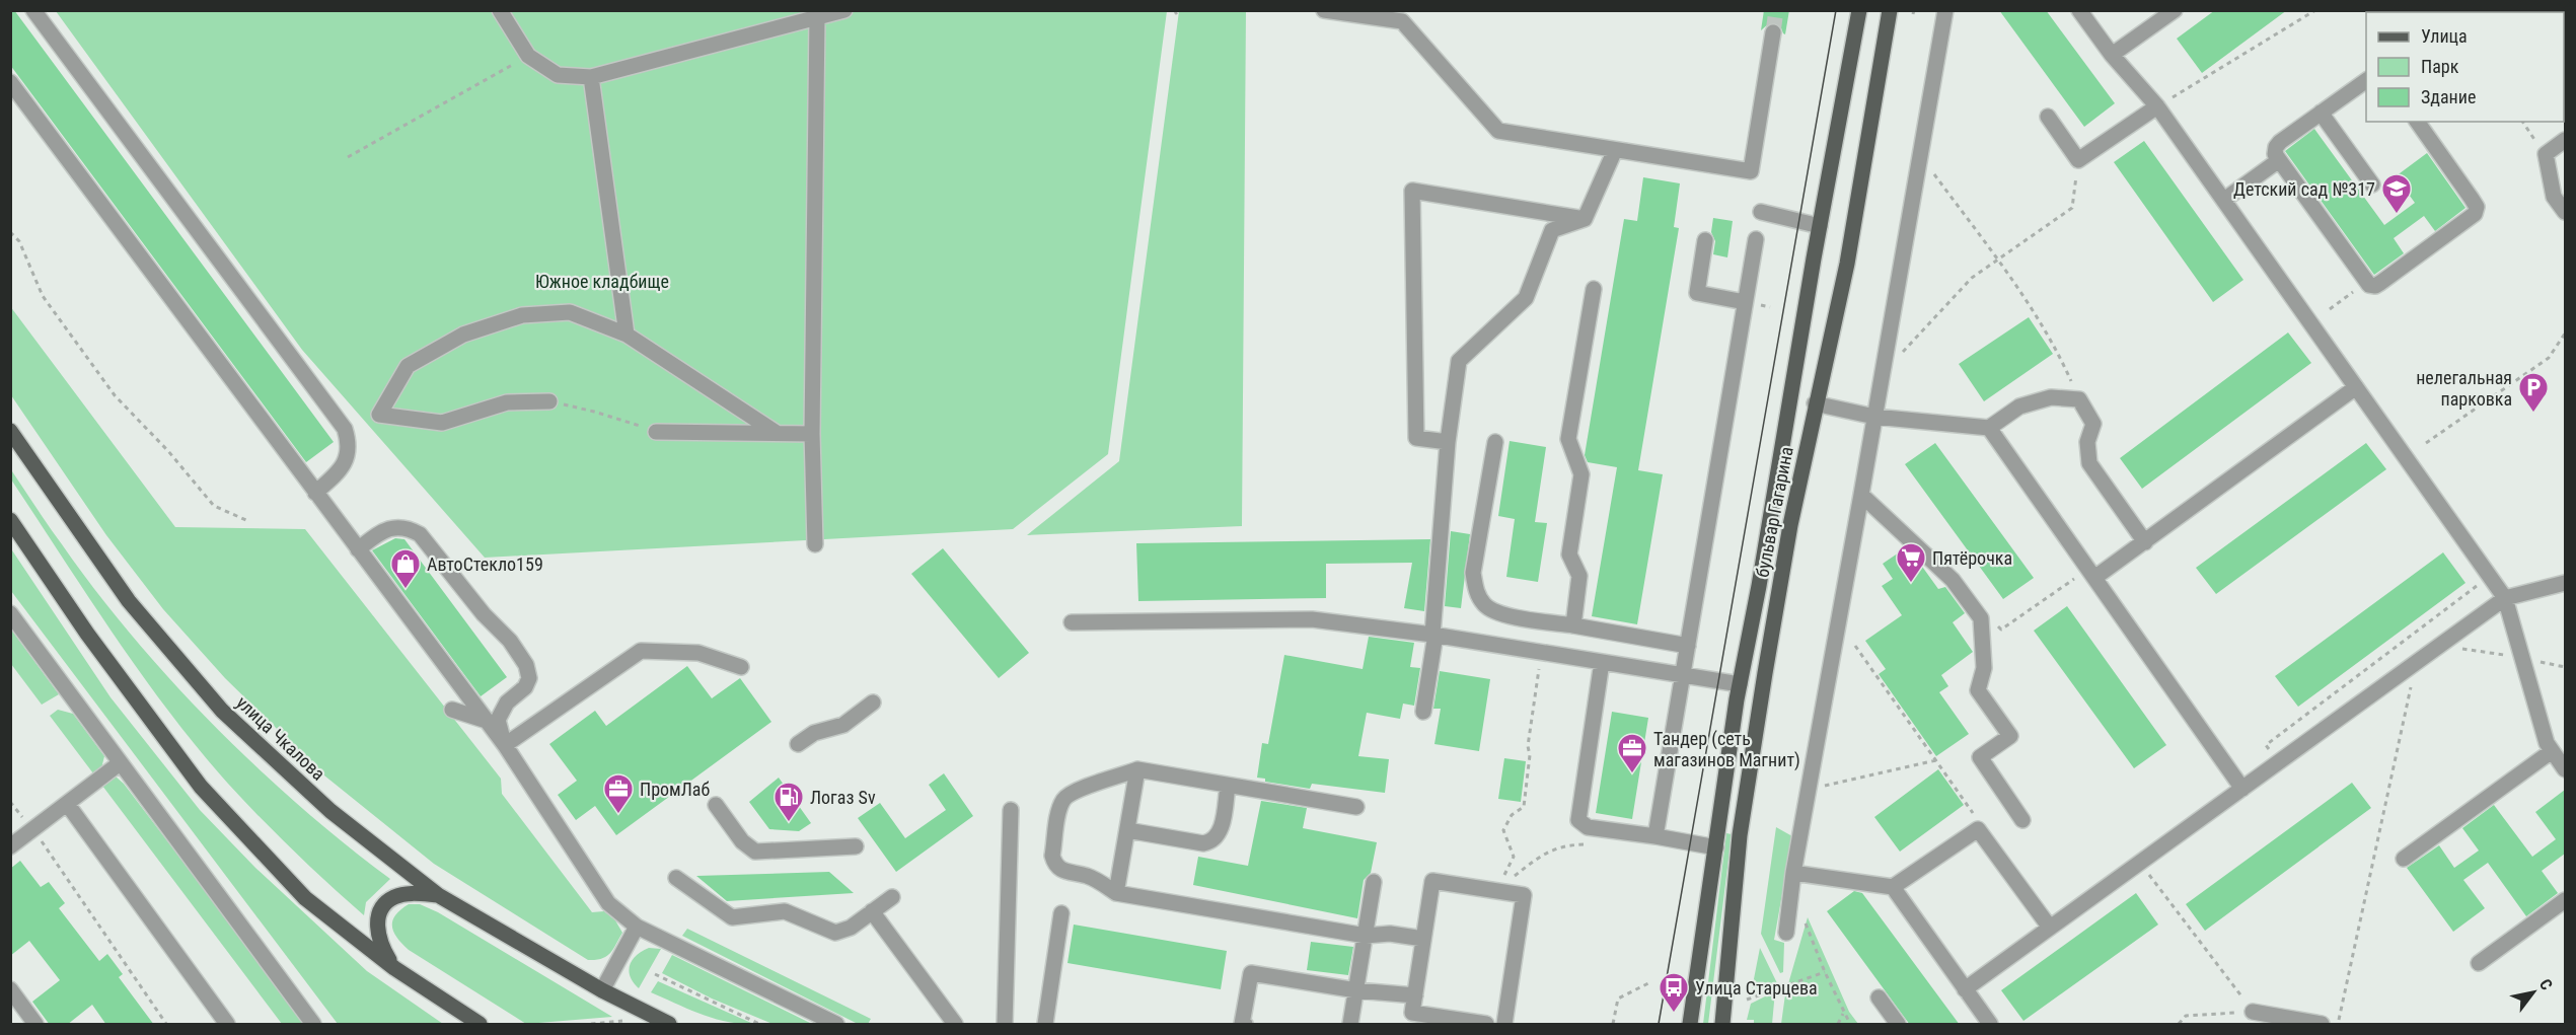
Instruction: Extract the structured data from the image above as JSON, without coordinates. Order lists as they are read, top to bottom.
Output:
{
  "streets": {
    "main road": ["бульвар Гагарина", "улица Чкалова"]
  },
  "parks": ["Южное кладбище"],
  "places": {
    "school or university": ["Детский сад №317"],
    "parking": ["нелегальная парковка"],
    "supermarket": ["Пятёрочка"],
    "shop": ["АвтоСтекло159"],
    "office": ["Тандер (сеть магазинов Магнит)", "ПромЛаб"],
    "fuel station": ["Логаз Sv"],
    "bus stop": ["Улица Старцева"]
  },
  "legend": ["Улица", "Парк", "Здание"],
  "north": "top right"
}
